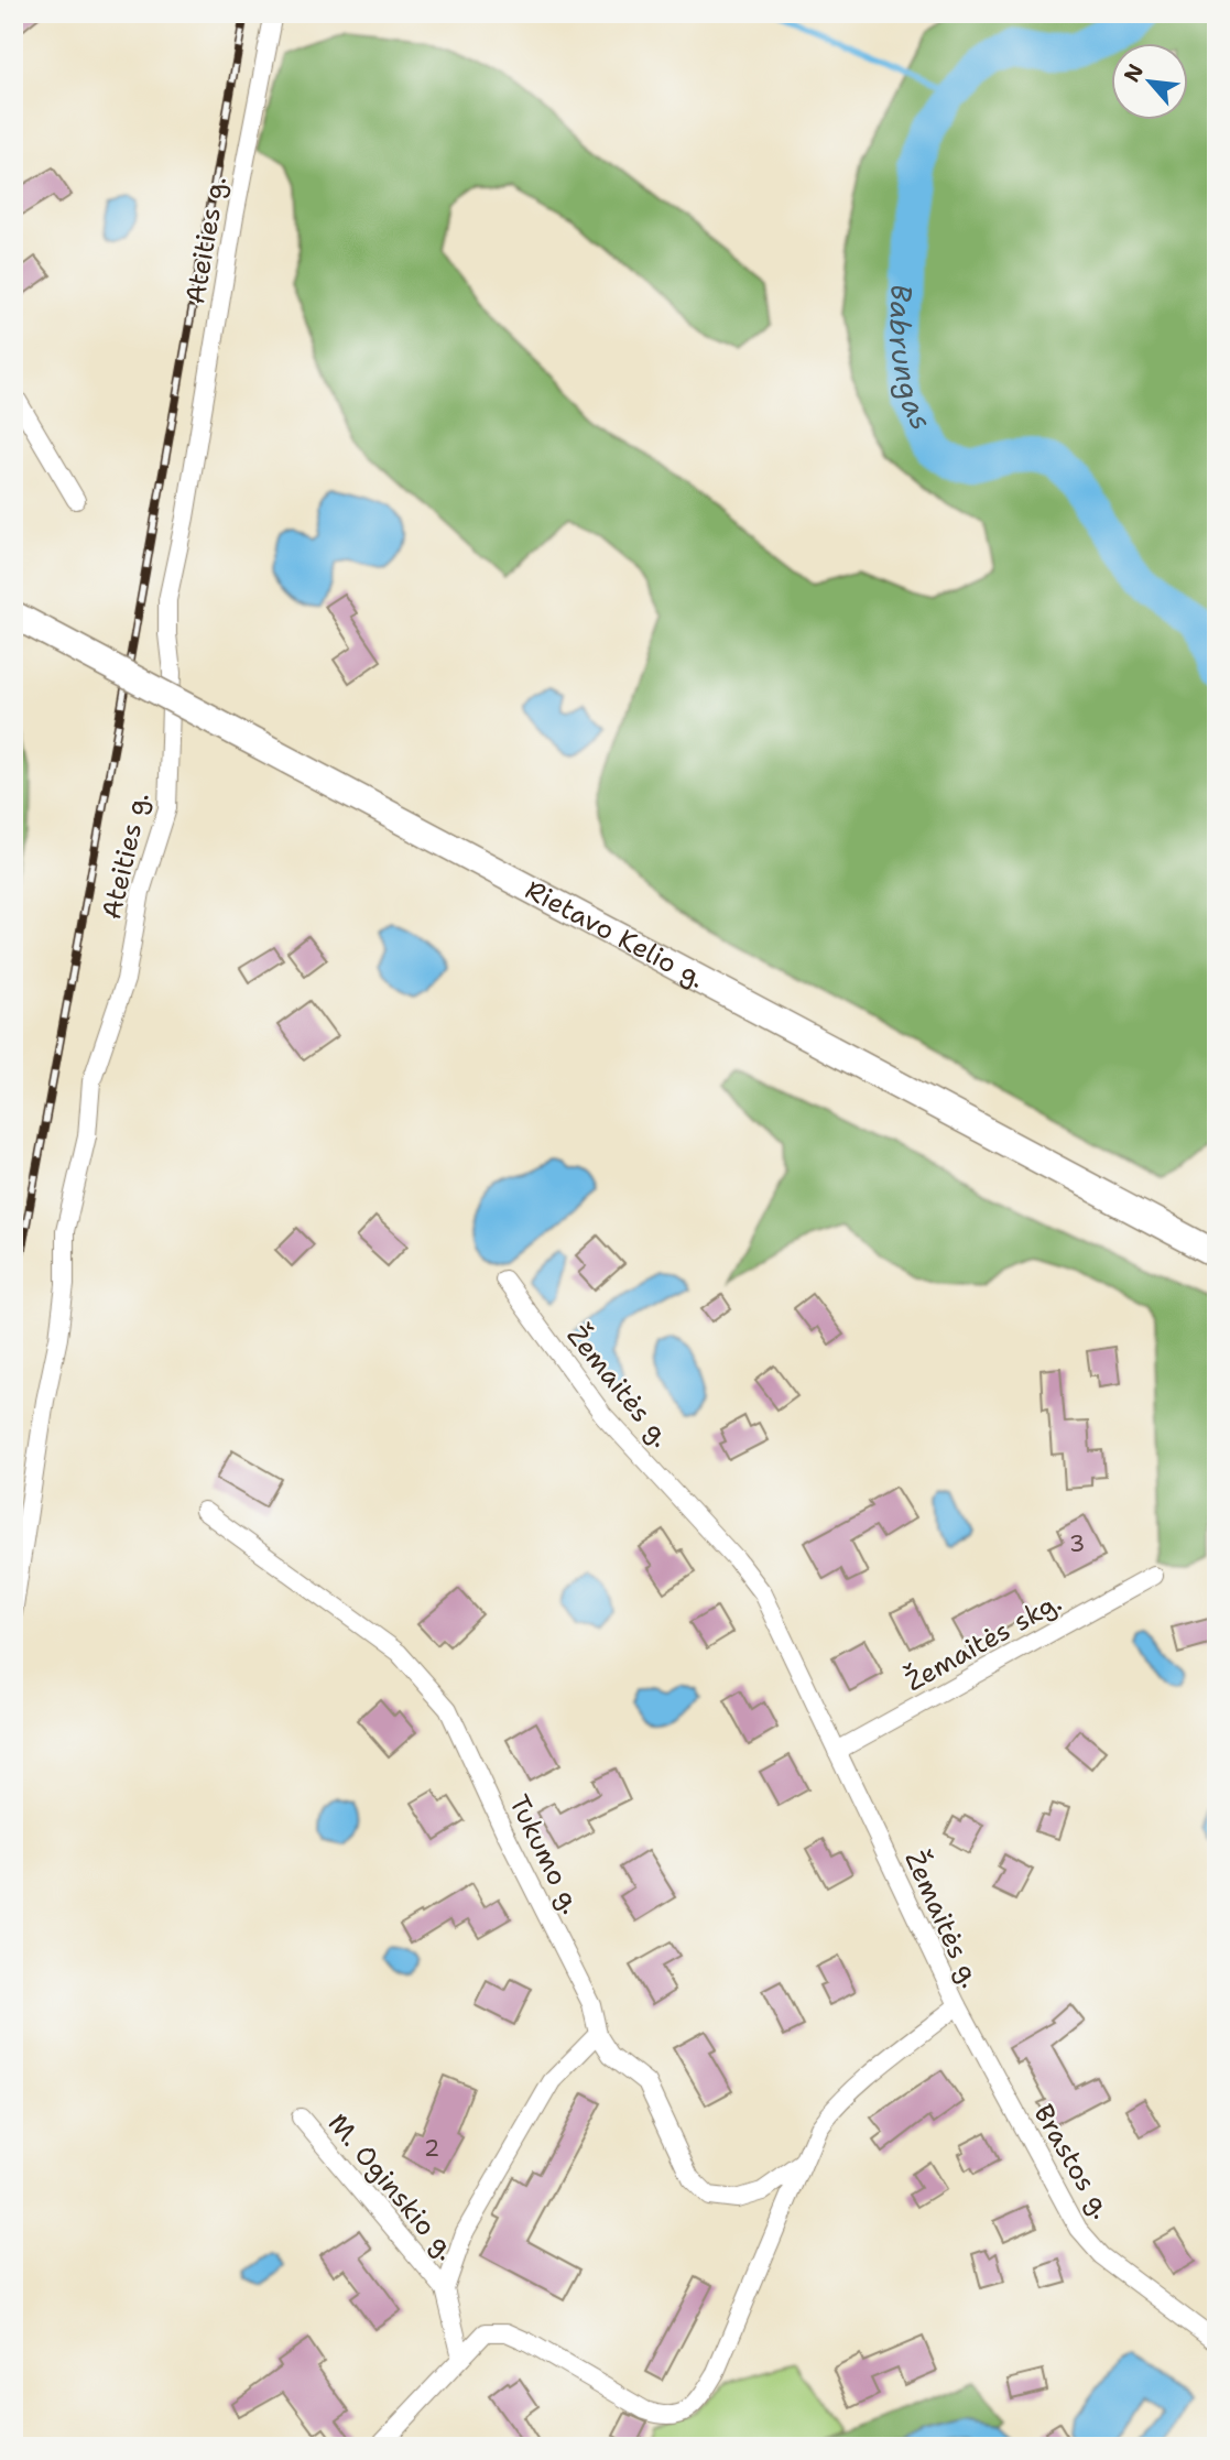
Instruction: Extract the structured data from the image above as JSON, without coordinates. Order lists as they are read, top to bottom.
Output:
{
  "streets": {
    "main road": ["Rietavo Kelio g."],
    "street": [
      "Ateities g.",
      "Žemaitės g.",
      "Žemaitės skg.",
      "Tukumo g.",
      "Brastos g.",
      "M. Oginskio g."
    ]
  },
  "crossings": [
    ["Žemaitės g.", "Žemaitės skg."],
    ["Žemaitės g.", "Tukumo g."],
    ["Žemaitės g.", "Brastos g."]
  ],
  "water": ["Babrungas"],
  "house_numbers": ["3", "2"],
  "north": "top left"
}
